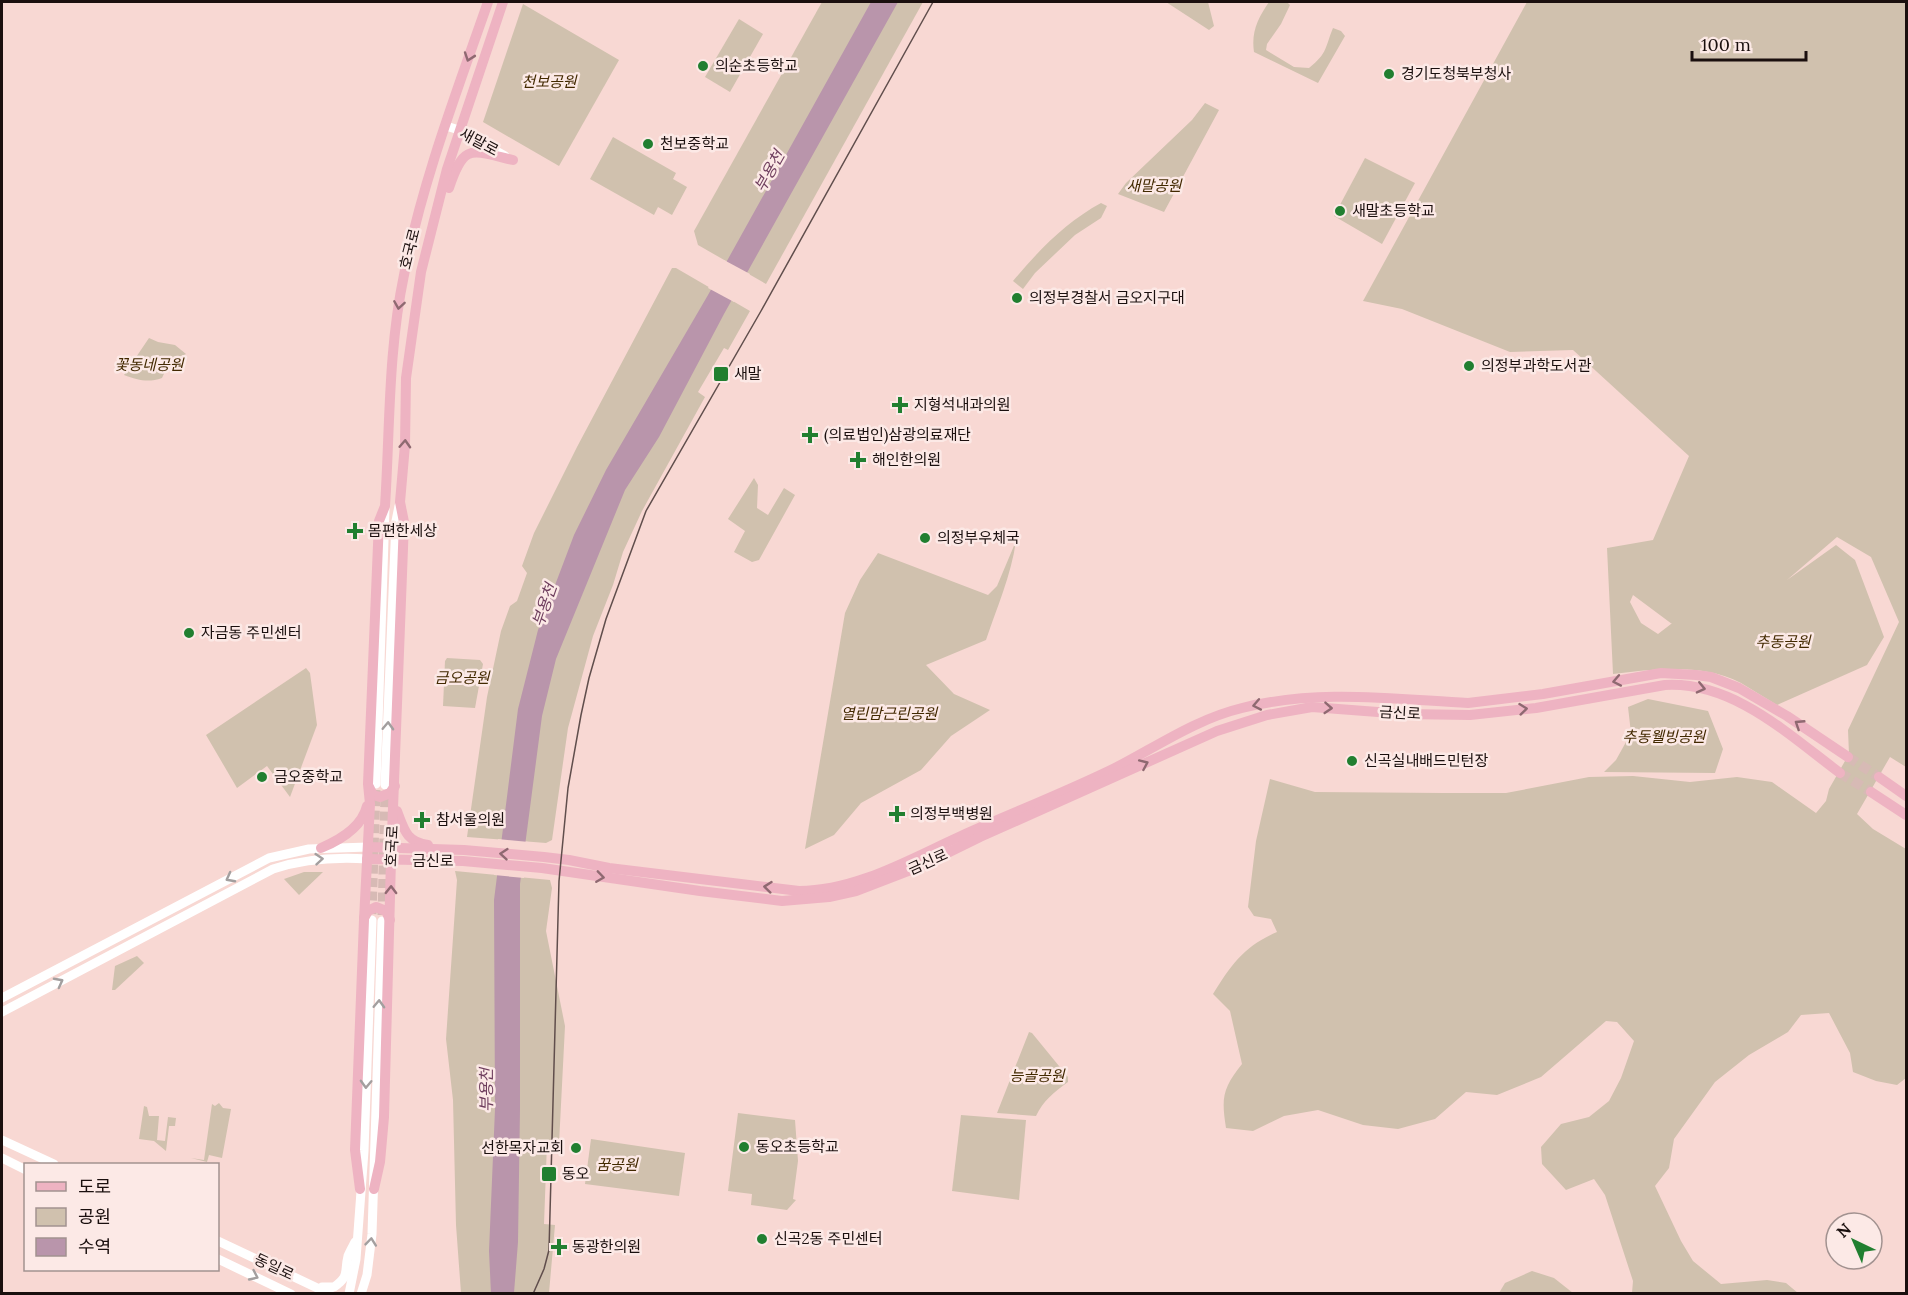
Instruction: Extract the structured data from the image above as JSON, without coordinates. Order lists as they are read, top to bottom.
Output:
{
  "streets": {
    "main road": ["호국로", "금신로"],
    "street": ["새말로", "동일로"]
  },
  "crossings": [
    ["새말로", "호국로"],
    ["호국로", "금신로"]
  ],
  "water": ["부용천"],
  "parks": [
    "천보공원",
    "새말공원",
    "꽃동네공원",
    "추동공원",
    "금오공원",
    "열린맘근린공원",
    "추동웰빙공원",
    "능골공원",
    "꿈공원"
  ],
  "places": {
    "other": [
      "의순초등학교",
      "경기도청북부청사",
      "천보중학교",
      "새말초등학교",
      "의정부경찰서 금오지구대",
      "의정부과학도서관",
      "의정부우체국",
      "자금동 주민센터",
      "신곡실내배드민턴장",
      "금오중학교",
      "동오초등학교",
      "선한목자교회",
      "신곡2동 주민센터"
    ],
    "transit": ["새말", "동오"],
    "health": [
      "지형석내과의원",
      "(의료법인)삼광의료재단",
      "해인한의원",
      "몸편한세상",
      "의정부백병원",
      "참서울의원",
      "동광한의원"
    ]
  },
  "legend": ["도로", "공원", "수역"],
  "scale_bar": "100 m",
  "north": "top left"
}
